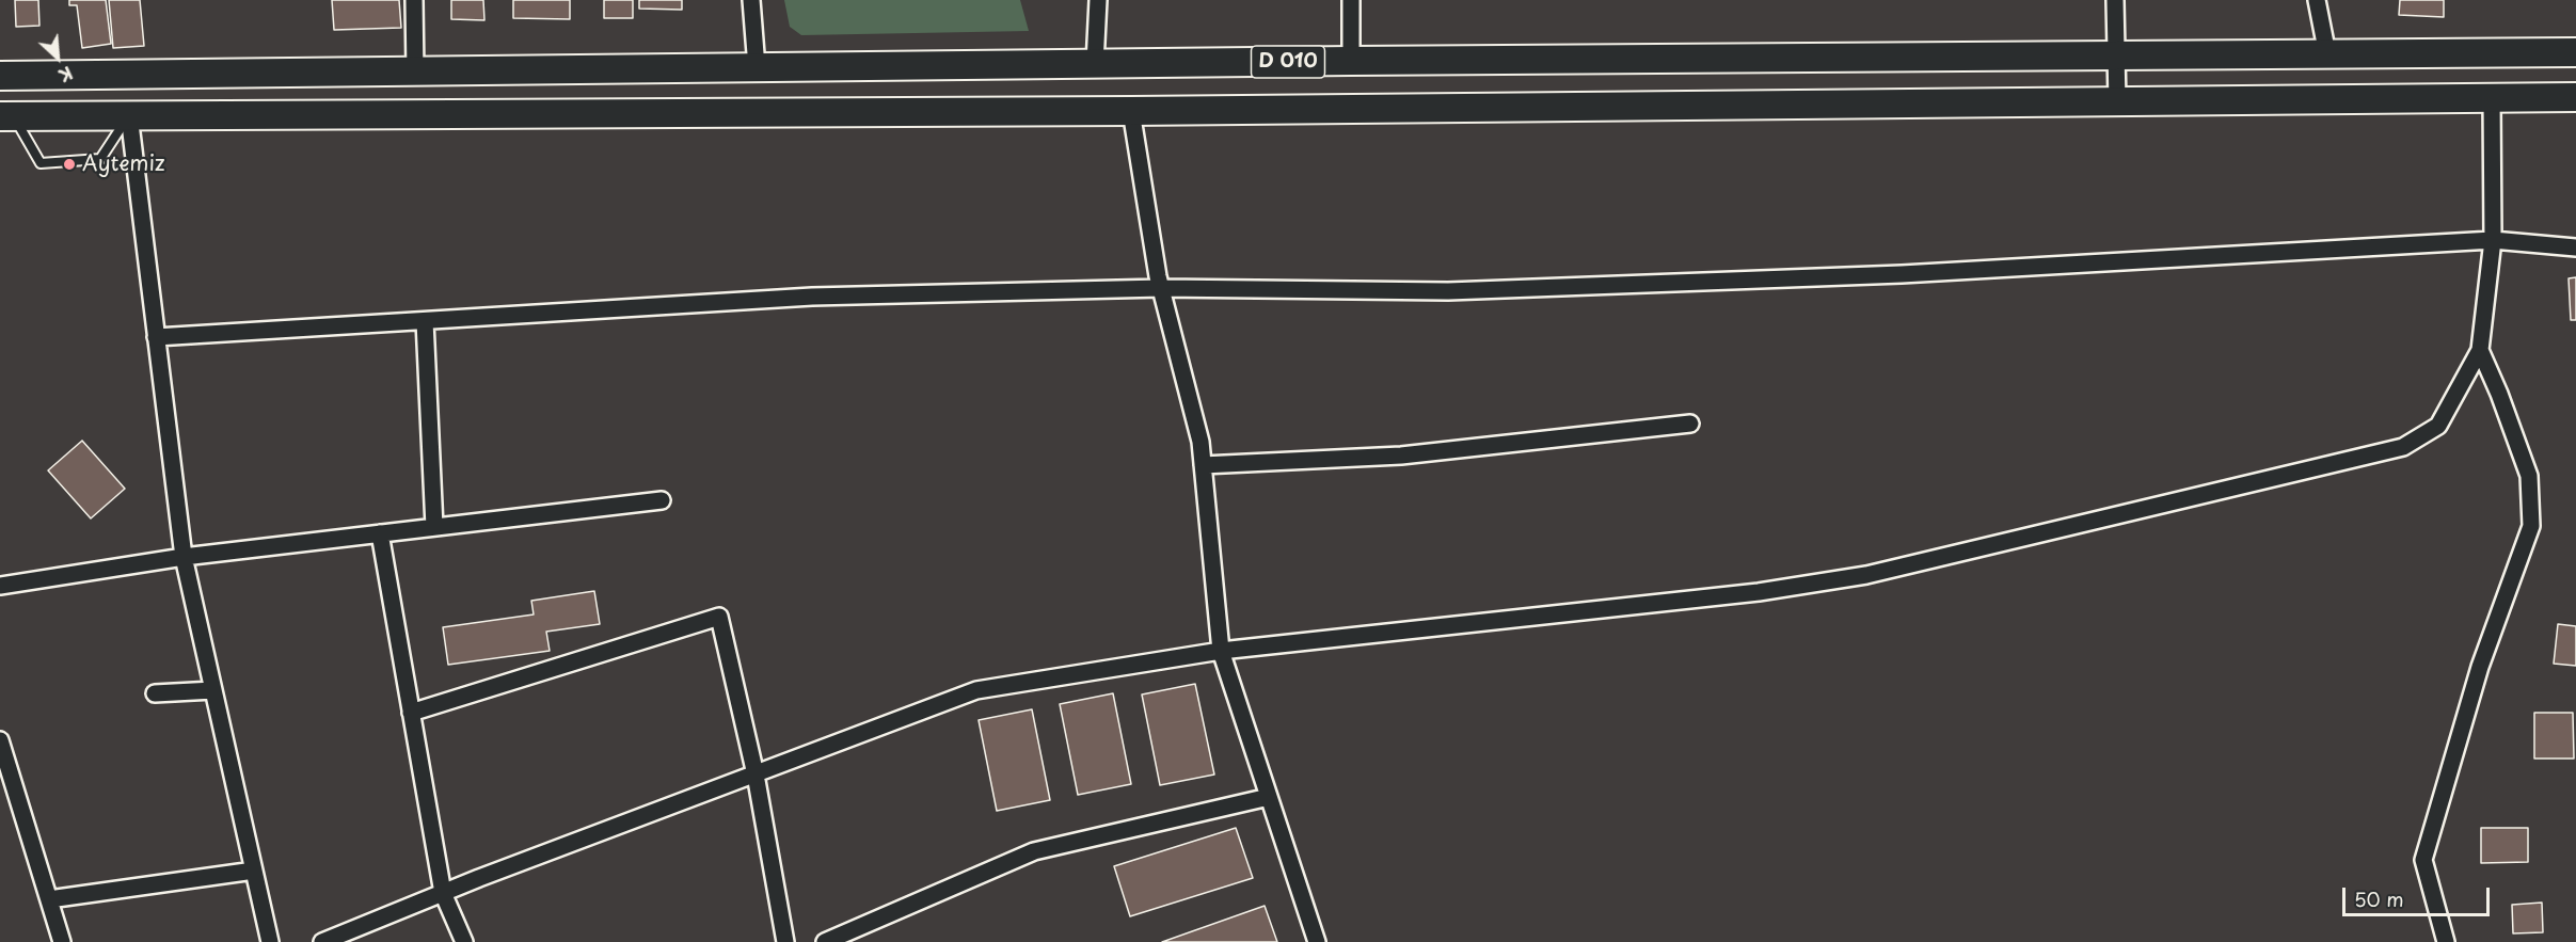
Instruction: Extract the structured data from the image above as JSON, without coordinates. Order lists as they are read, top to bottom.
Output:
{
  "streets": {
    "highway": ["D 010"]
  },
  "places": ["Aytemiz"],
  "scale_bar": "50 m",
  "north": "bottom right"
}
